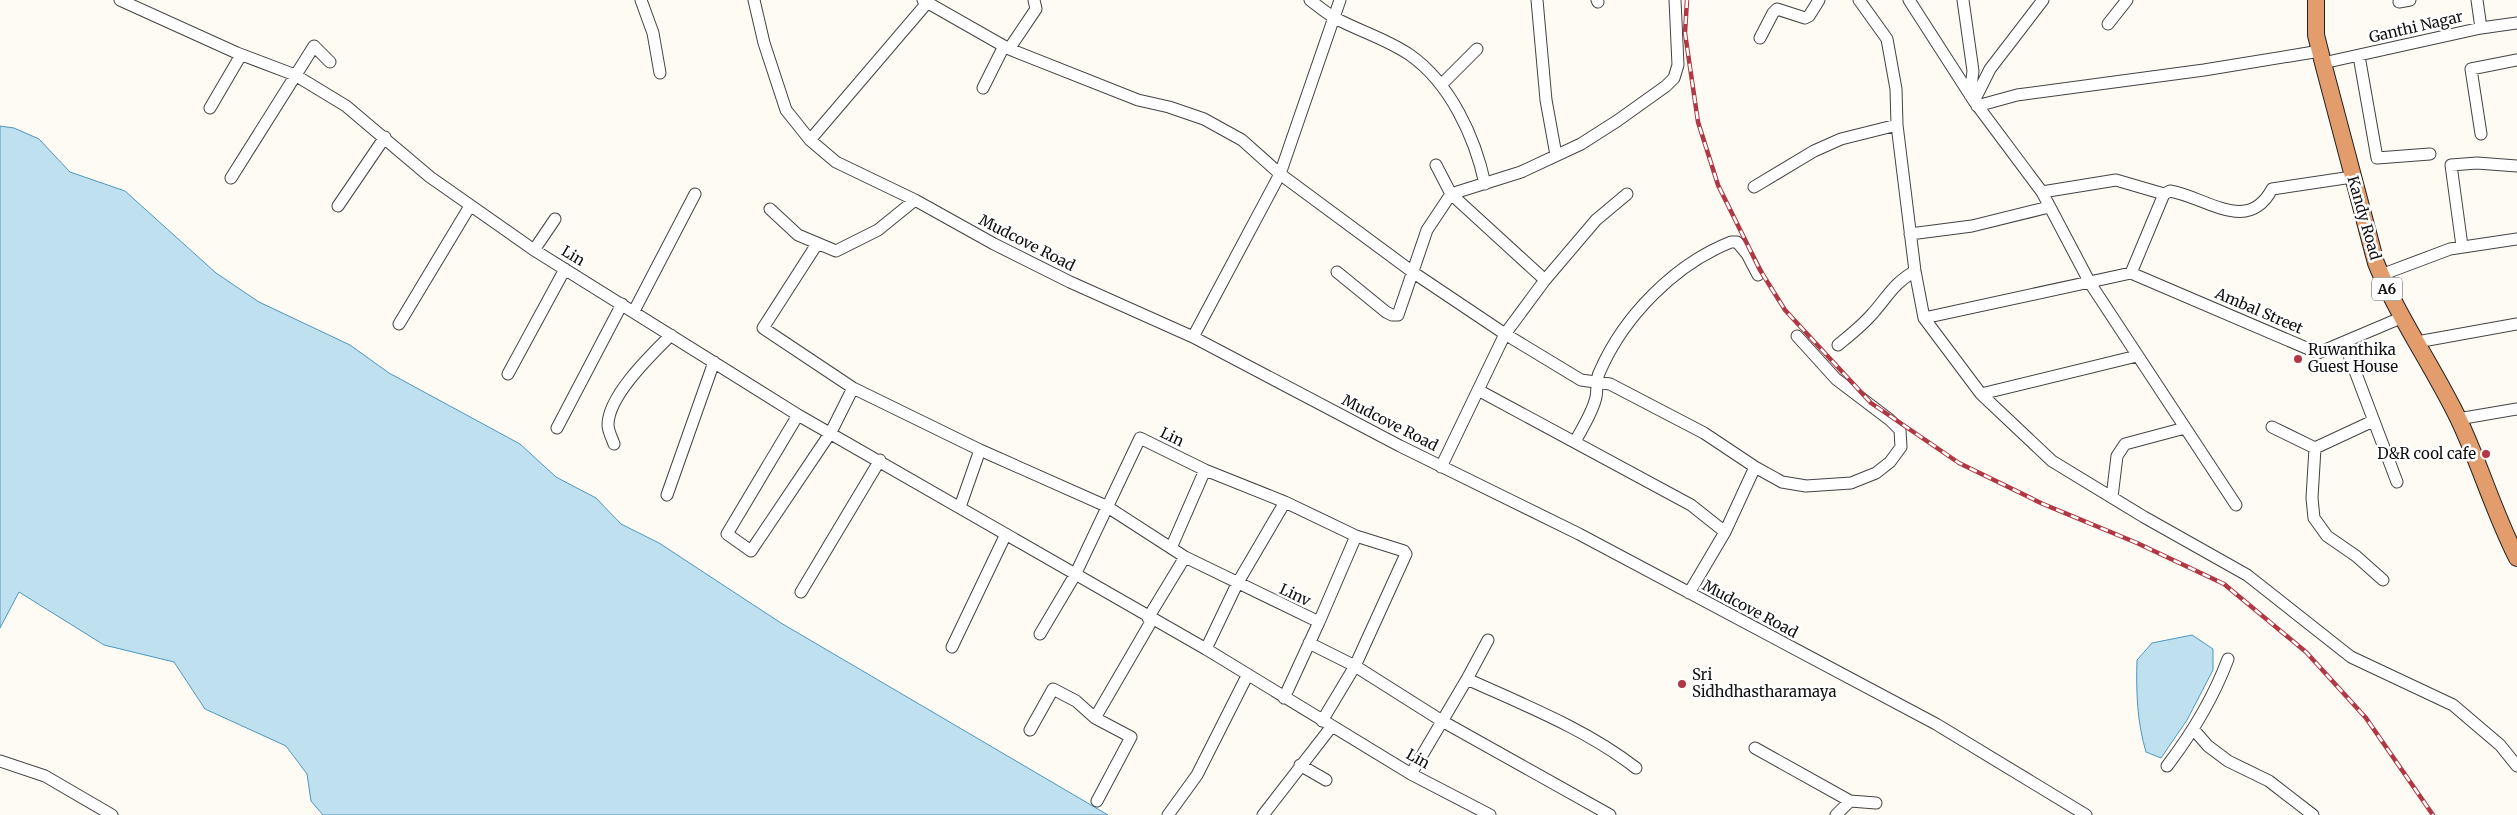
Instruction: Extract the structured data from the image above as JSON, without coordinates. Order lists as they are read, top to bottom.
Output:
{
  "streets": {
    "highway": ["Kandy Road", "A6"],
    "street": [
      "Ganthi Nagar",
      "Mudcove Road",
      "Lin",
      "Ambal Street",
      "Linv"
    ]
  },
  "crossings": [
    ["Ganthi Nagar", "Kandy Road"],
    ["Kandy Road", "Ambal Street"],
    ["Lin", "Linv"]
  ],
  "places": ["Ruwanthika Guest House", "D&R cool cafe", "Sri Sidhdhastharamaya"]
}
